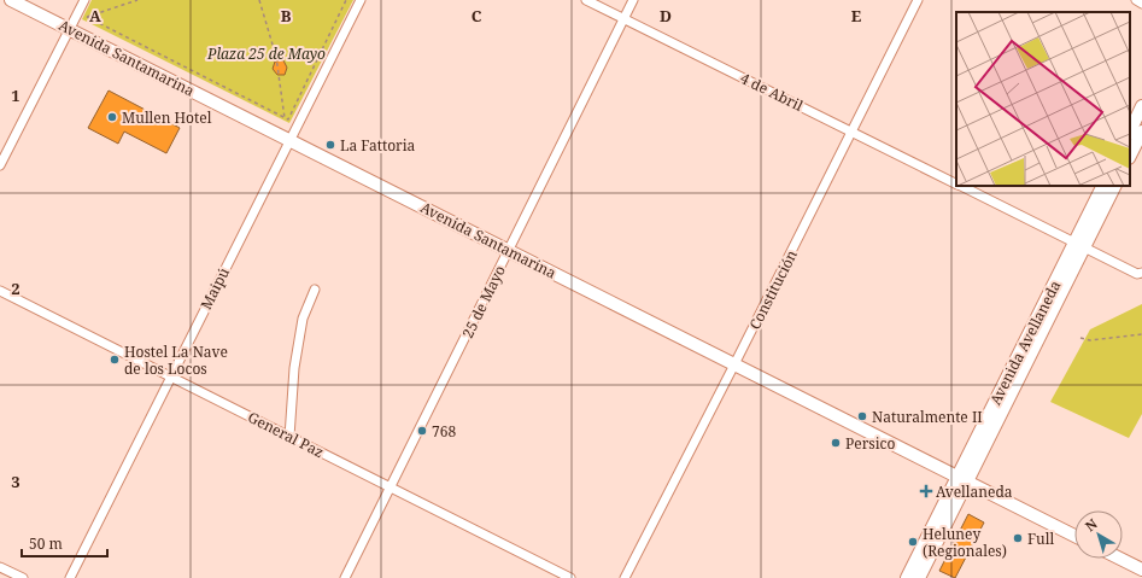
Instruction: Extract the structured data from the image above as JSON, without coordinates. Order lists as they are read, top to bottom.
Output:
{
  "streets": {
    "main road": ["Avenida Santamarina", "Avenida Avellaneda"],
    "street": [
      "4 de Abril",
      "Maipú",
      "Constitución",
      "25 de Mayo",
      "General Paz"
    ]
  },
  "crossings": [
    ["Avenida Santamarina", "Maipú"],
    ["Avenida Santamarina", "Constitución"],
    ["Avenida Santamarina", "25 de Mayo"],
    ["Avenida Santamarina", "Avenida Avellaneda"],
    ["4 de Abril", "Constitución"],
    ["4 de Abril", "25 de Mayo"],
    ["4 de Abril", "Avenida Avellaneda"],
    ["Maipú", "General Paz"],
    ["25 de Mayo", "General Paz"]
  ],
  "parks": ["Plaza 25 de Mayo"],
  "places": {
    "other": [
      "Mullen Hotel",
      "La Fattoria",
      "Hostel La Nave de los Locos",
      "Naturalmente II",
      "768",
      "Persico",
      "Full",
      "Heluney (Regionales)"
    ],
    "health": ["Avellaneda"]
  },
  "scale_bar": "50 m",
  "north": "top left",
  "grid": {
    "columns": [
      "A",
      "B",
      "C",
      "D",
      "E"
    ],
    "rows": ["1", "2", "3"]
  }
}
